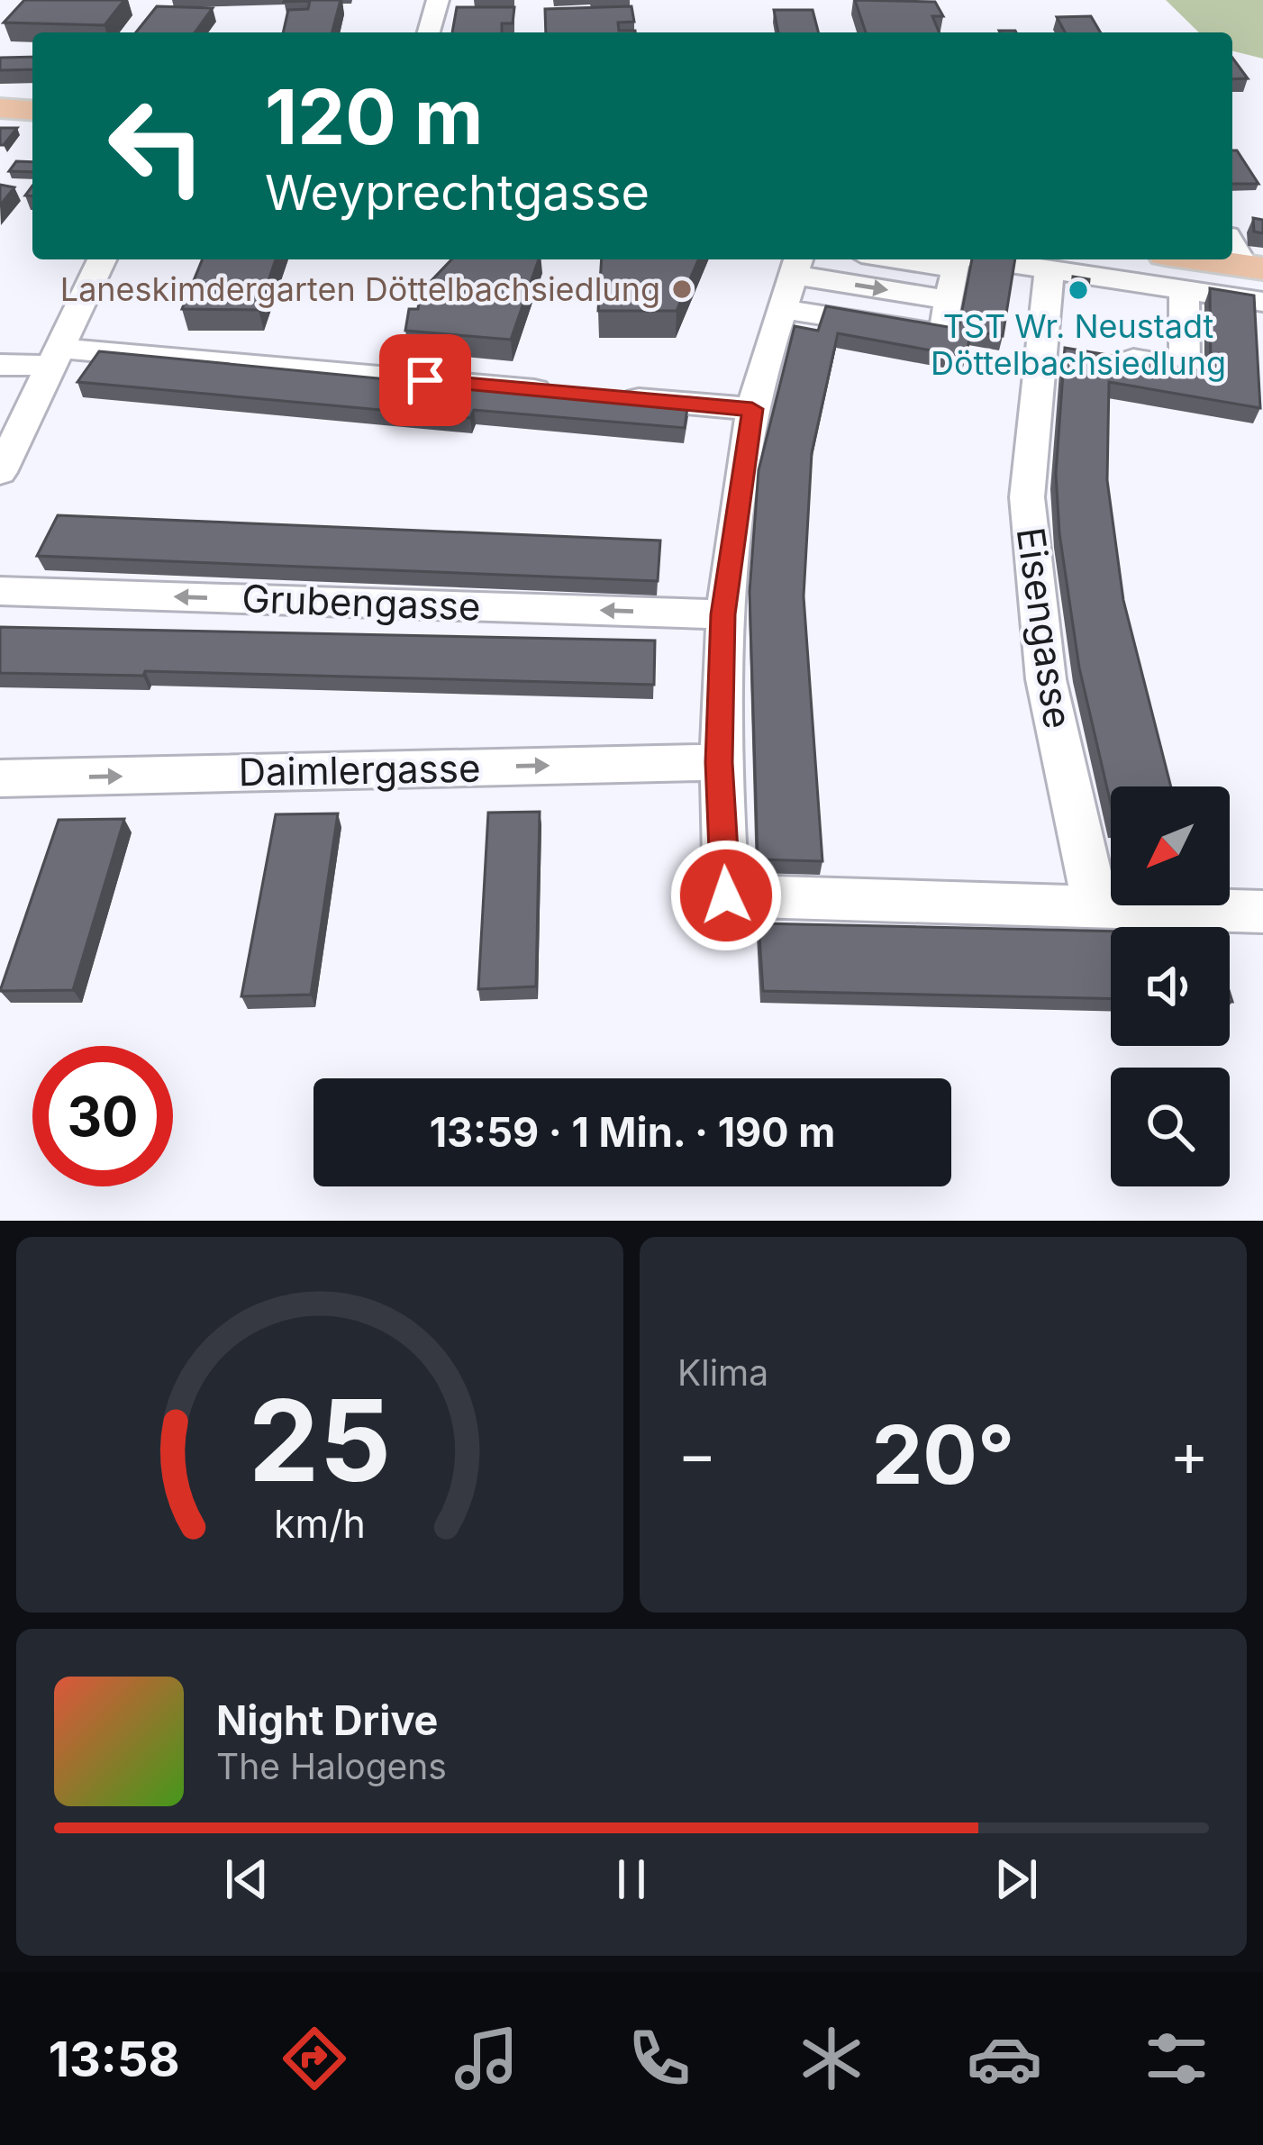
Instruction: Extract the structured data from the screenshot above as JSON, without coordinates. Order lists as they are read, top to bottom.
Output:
{
  "streets": {
    "street": ["Grubengasse", "Eisengasse", "Daimlergasse"]
  },
  "one_way": ["Daimlergasse"],
  "places": ["Laneskimdergarten Döttelbachsiedlung", "TST Wr. Neustadt Döttelbachsiedlung"],
  "north": "bottom left",
  "page": {
    "turn": ["120 m", "Weyprechtgasse"],
    "limit": "30",
    "trip": "13:59 · 1 Min. · 190 m",
    "tile": "Klima",
    "heat": ["−", "20°", "+"],
    "song": ["Night Drive", "The Halogens"],
    "tabs": "13:58",
    "gauge": ["25", "km/h"]
  }
}
